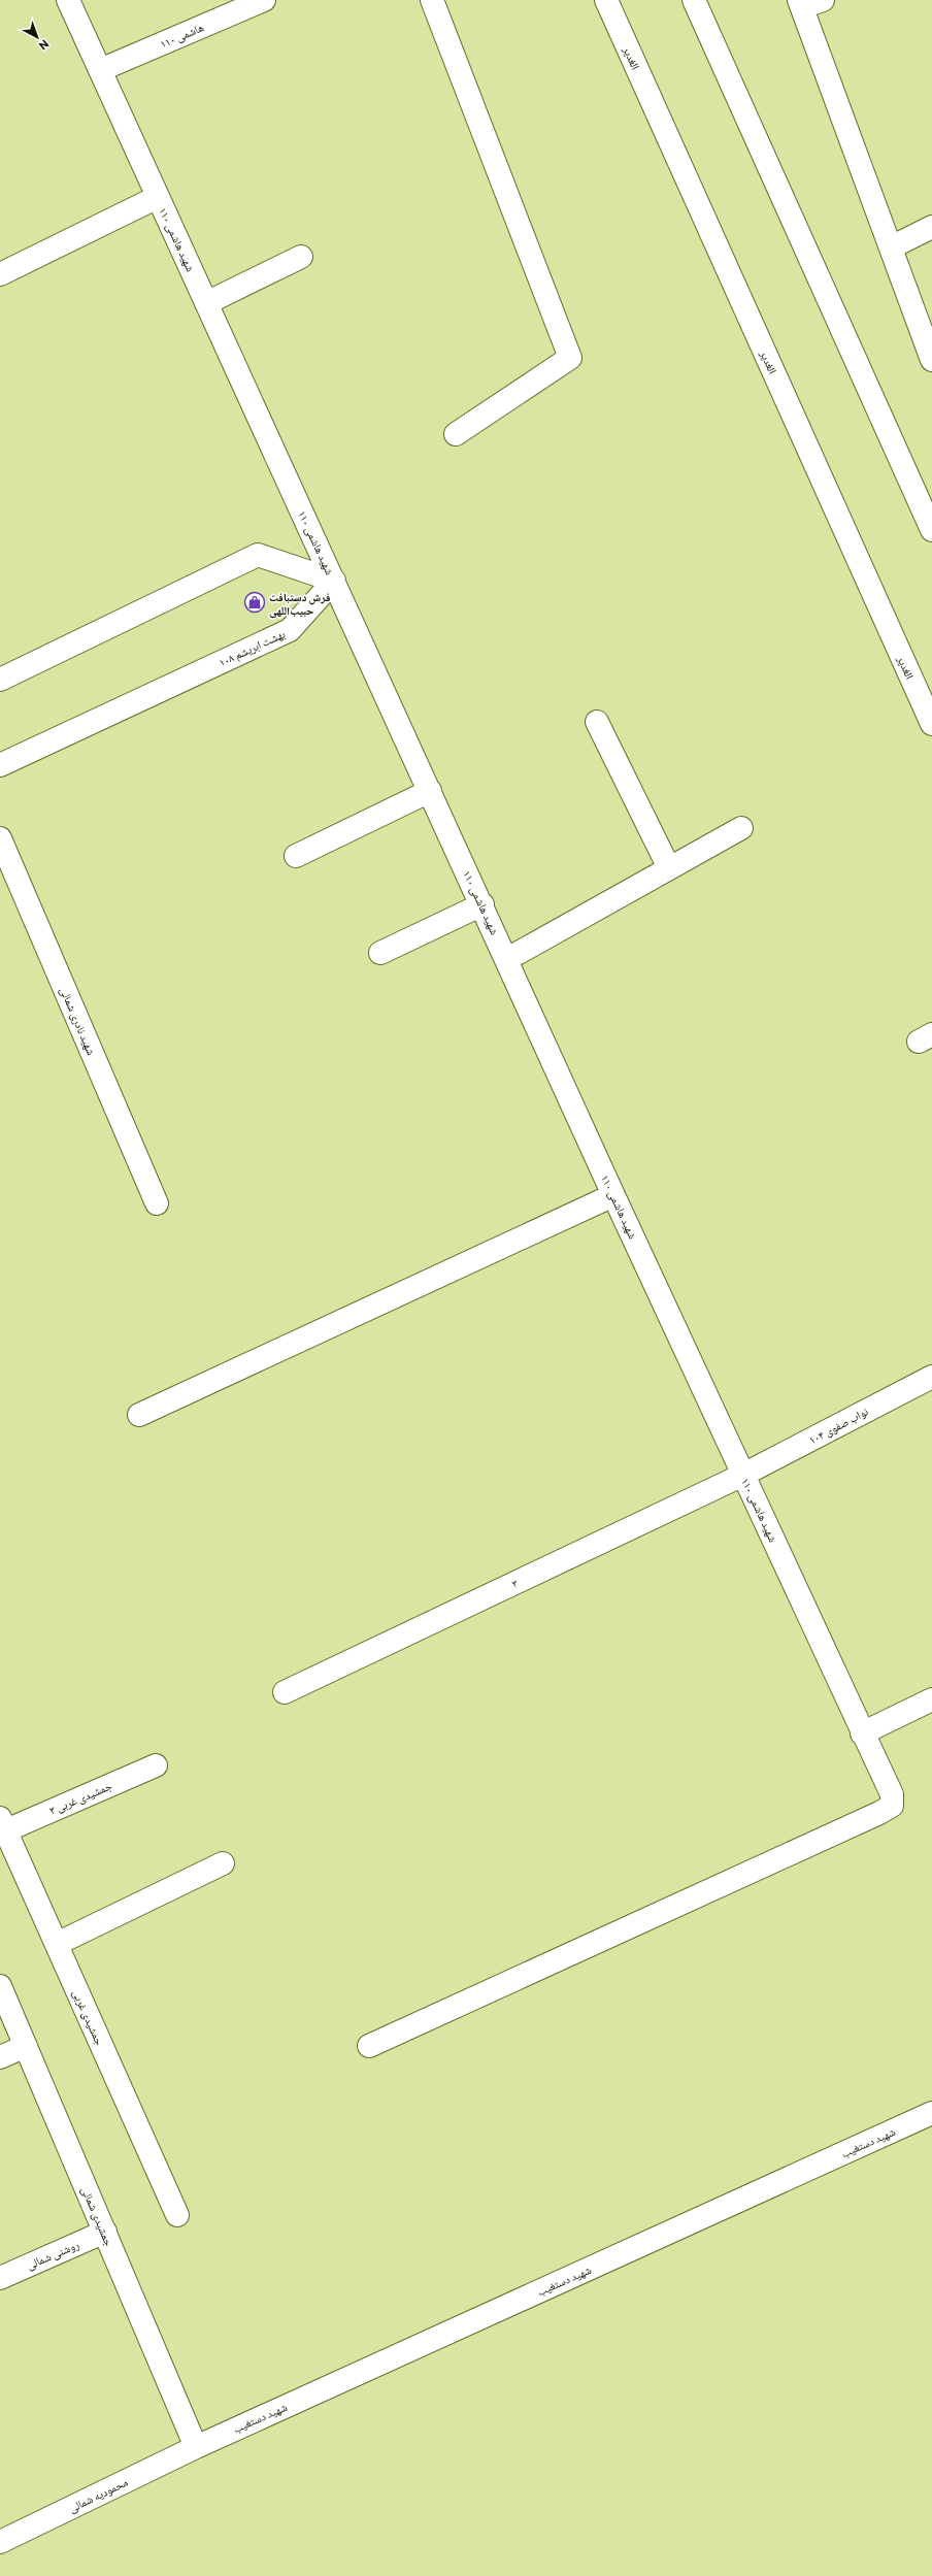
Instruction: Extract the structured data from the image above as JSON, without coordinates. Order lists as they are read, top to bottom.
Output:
{
  "streets": {
    "street": [
      "هاشمی ۱۱۰",
      "الغدیر",
      "شهید هاشمی ۱۱۰",
      "بهشت ابریشم ۱۰۸",
      "شهید نادری شمالی",
      "نواب صفوی ۱۰۴",
      "۳",
      "جمشیدی غربی ۳",
      "جمشیدی غربی",
      "شهید دستغیب",
      "جمشیدی شمالی",
      "روشنی شمالی",
      "محمودیه شمالی"
    ]
  },
  "crossings": [
    ["هاشمی ۱۱۰", "شهید هاشمی ۱۱۰"],
    ["شهید هاشمی ۱۱۰", "بهشت ابریشم ۱۰۸"],
    ["شهید هاشمی ۱۱۰", "نواب صفوی ۱۰۴"],
    ["شهید هاشمی ۱۱۰", "۳"],
    ["نواب صفوی ۱۰۴", "۳"],
    ["جمشیدی غربی ۳", "جمشیدی غربی"],
    ["شهید دستغیب", "جمشیدی شمالی"],
    ["شهید دستغیب", "محمودیه شمالی"],
    ["جمشیدی شمالی", "روشنی شمالی"],
    ["جمشیدی شمالی", "محمودیه شمالی"]
  ],
  "places": {
    "shop": ["فرش دستبافت حبیب‌اللهی"]
  },
  "north": "bottom right"
}
